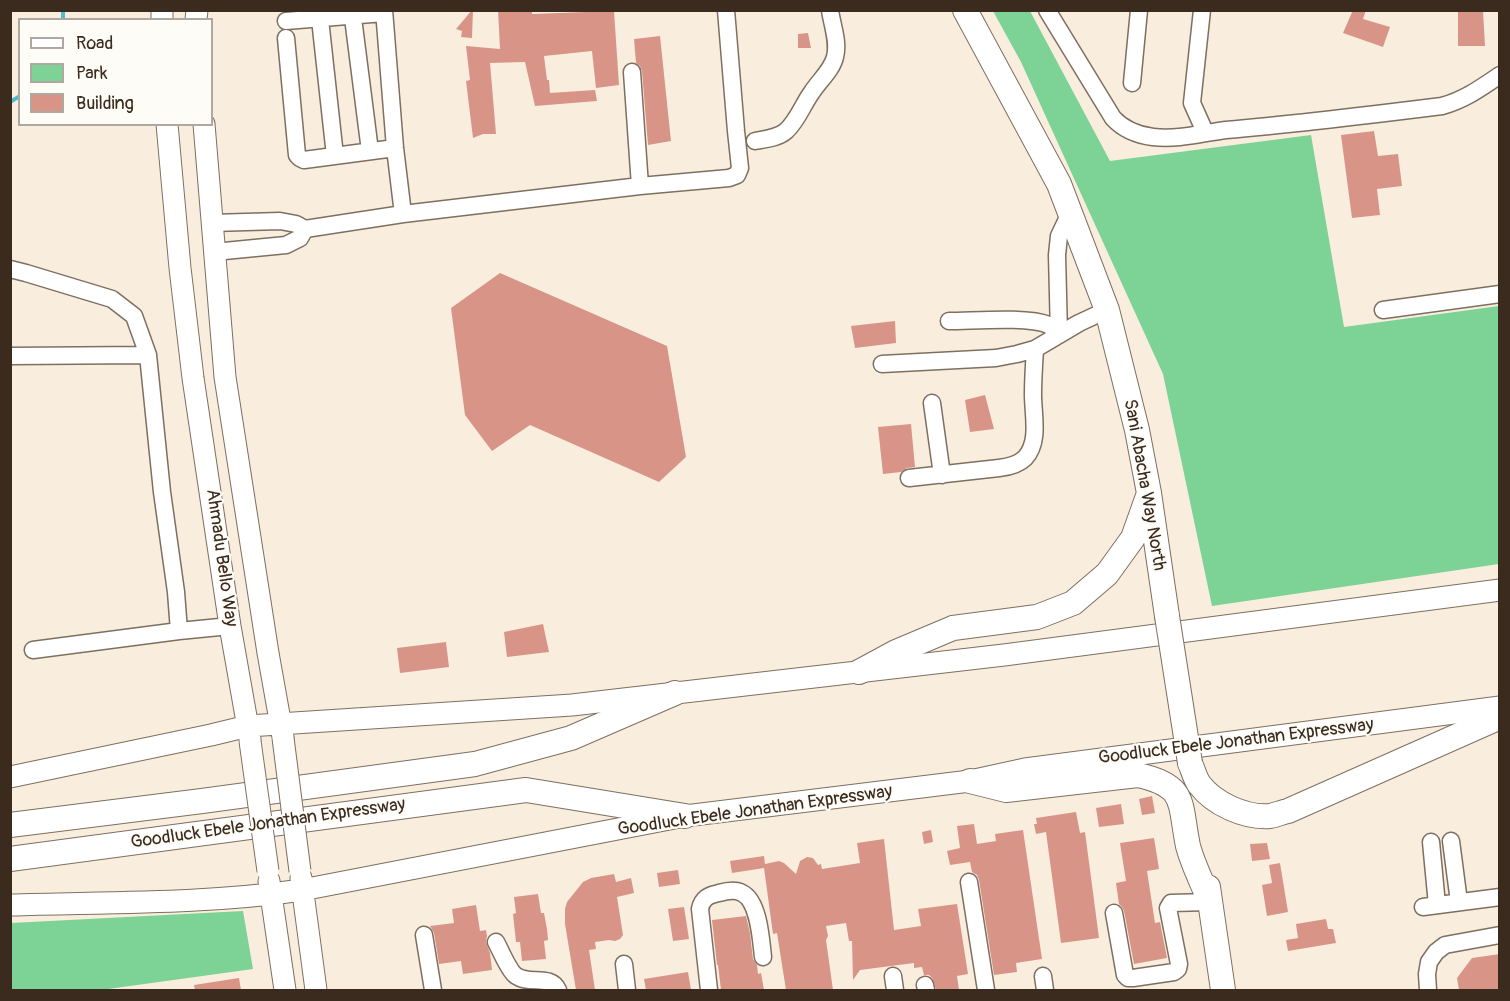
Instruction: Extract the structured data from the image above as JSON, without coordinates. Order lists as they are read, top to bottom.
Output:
{
  "streets": {
    "highway": ["Sani Abacha Way North", "Goodluck Ebele Jonathan Expressway"],
    "main road": ["Ahmadu Bello Way"]
  },
  "crossings": [
    ["Ahmadu Bello Way", "Goodluck Ebele Jonathan Expressway"]
  ],
  "legend": ["Road", "Park", "Building"]
}
